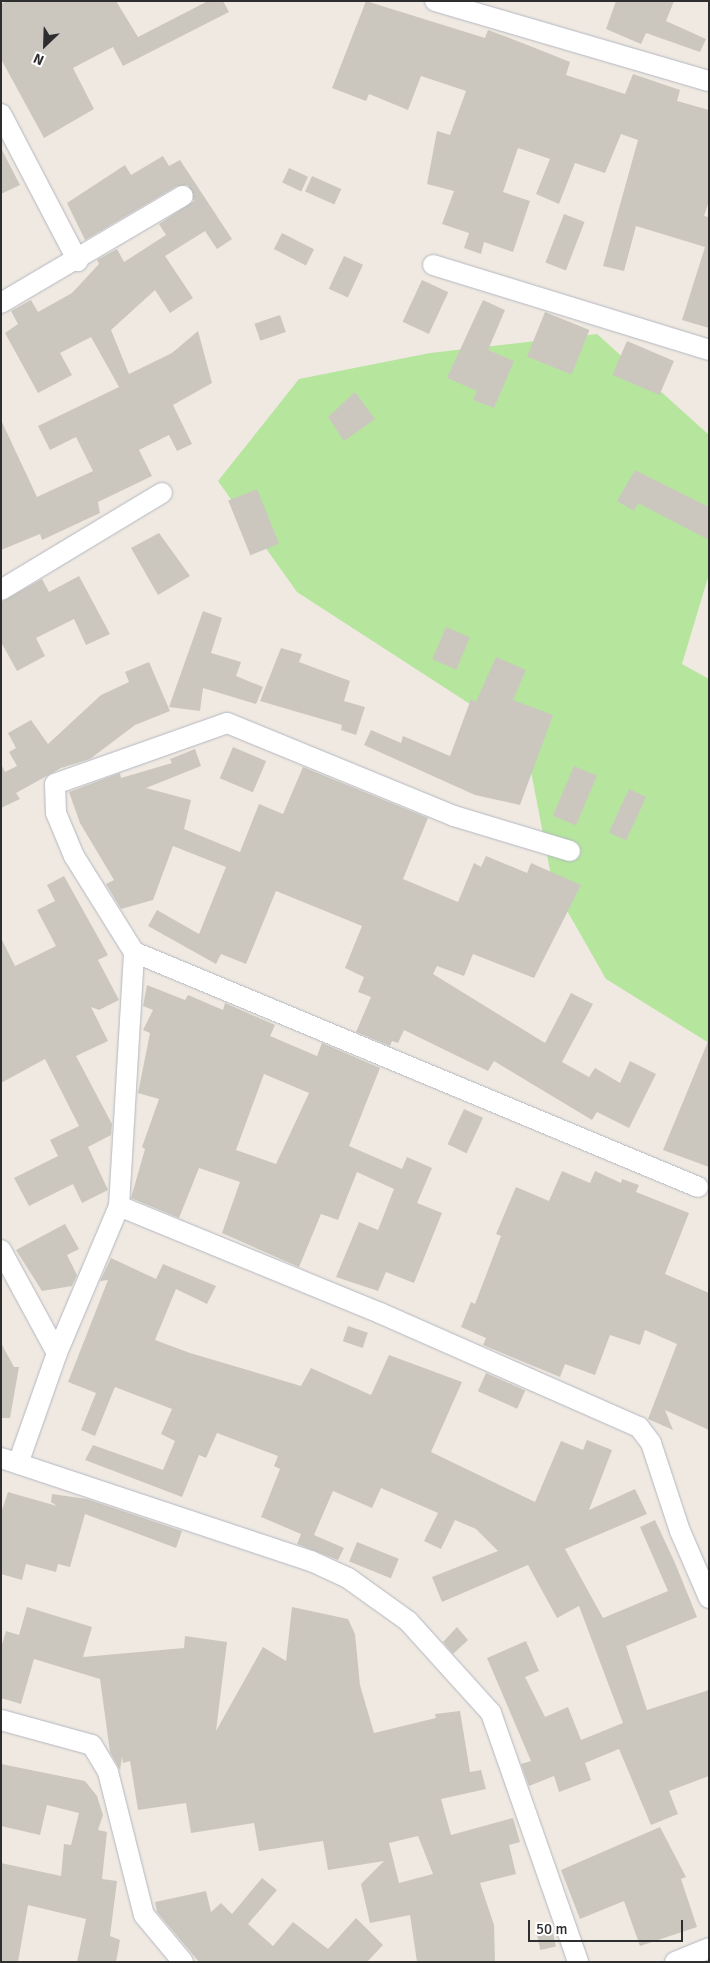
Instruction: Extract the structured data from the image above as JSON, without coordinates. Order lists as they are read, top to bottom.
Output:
{
  "scale_bar": "50 m",
  "north": "bottom left"
}
